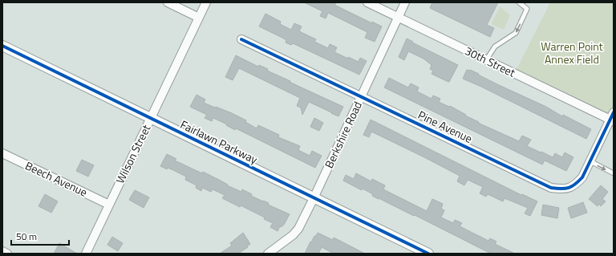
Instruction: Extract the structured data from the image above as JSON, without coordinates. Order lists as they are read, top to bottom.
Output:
{
  "streets": {
    "street": [
      "30th Street",
      "Pine Avenue",
      "Berkshire Road",
      "Fairlawn Parkway",
      "Wilson Street",
      "Beech Avenue"
    ]
  },
  "crossings": [
    ["30th Street", "Pine Avenue"],
    ["30th Street", "Berkshire Road"],
    ["Pine Avenue", "Berkshire Road"],
    ["Berkshire Road", "Fairlawn Parkway"],
    ["Fairlawn Parkway", "Wilson Street"],
    ["Wilson Street", "Beech Avenue"]
  ],
  "parks": ["Warren Point Annex Field"],
  "scale_bar": "50 m"
}
